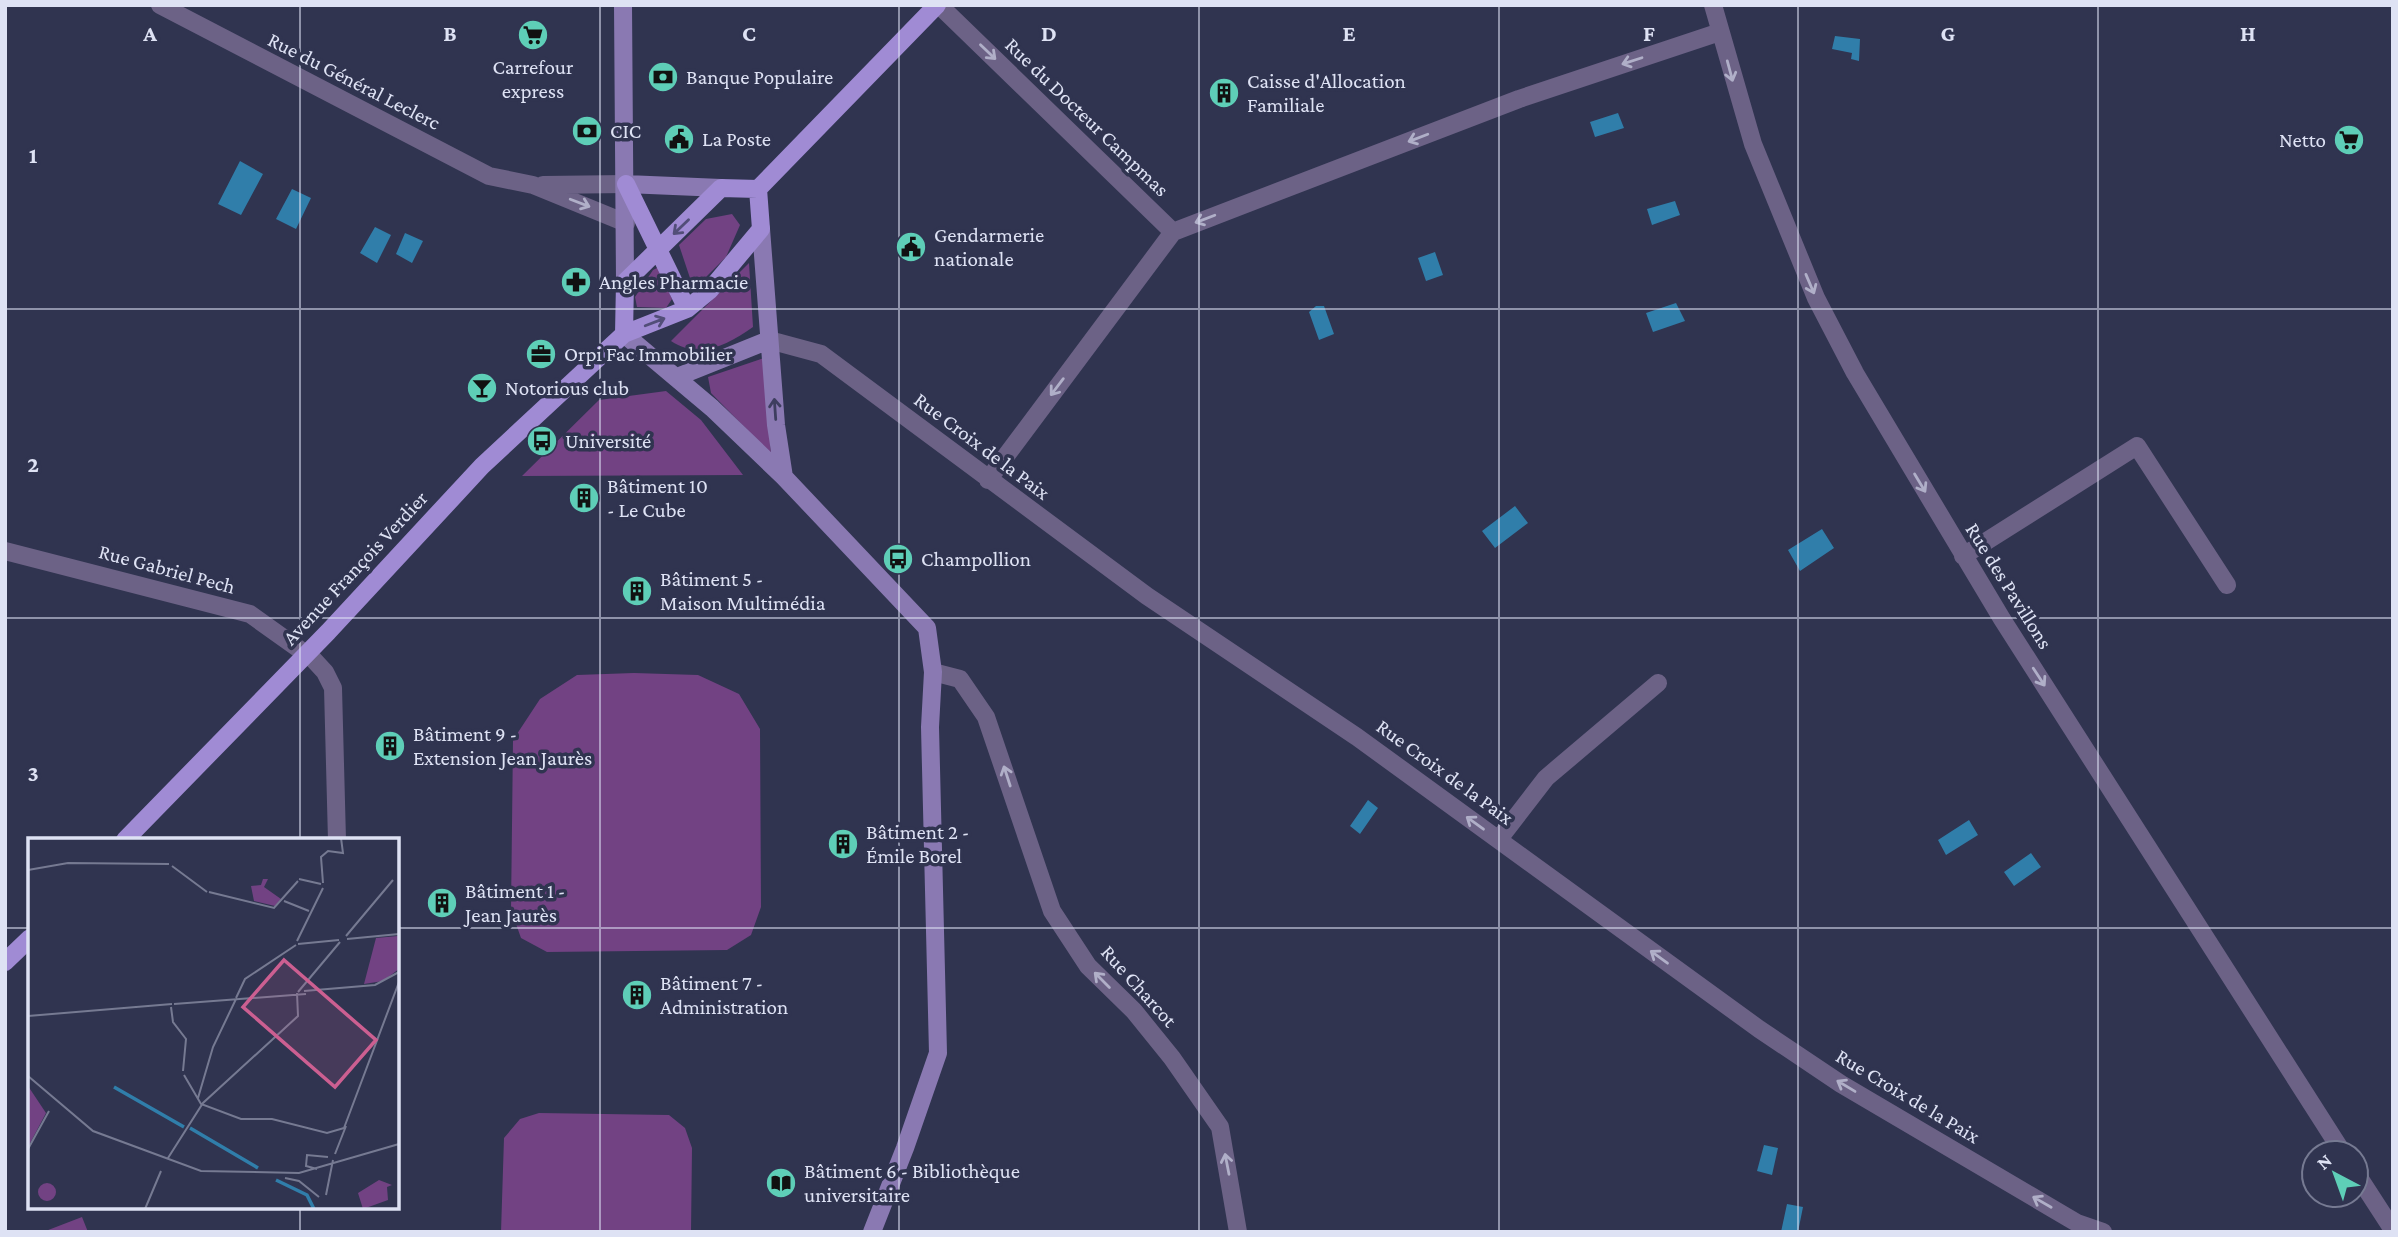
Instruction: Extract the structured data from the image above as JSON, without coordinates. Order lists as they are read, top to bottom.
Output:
{
  "streets": {
    "main road": ["Avenue François Verdier"],
    "street": [
      "Rue du Général Leclerc",
      "Rue du Docteur Campmas",
      "Rue Croix de la Paix",
      "Rue Gabriel Pech",
      "Rue des Pavillons",
      "Rue Charcot"
    ]
  },
  "crossings": [
    ["Avenue François Verdier", "Rue Gabriel Pech"]
  ],
  "one_way": [
    "Rue du Docteur Campmas",
    "Rue Croix de la Paix",
    "Rue des Pavillons",
    "Rue Charcot"
  ],
  "places": {
    "supermarket": ["Carrefour express", "Netto"],
    "bank": ["Banque Populaire", "CIC"],
    "building": [
      "Caisse d'Allocation Familiale",
      "Bâtiment 10 - Le Cube",
      "Bâtiment 5 - Maison Multimédia",
      "Bâtiment 9 - Extension Jean Jaurès",
      "Bâtiment 2 - Émile Borel",
      "Bâtiment 1 - Jean Jaurès",
      "Bâtiment 7 - Administration"
    ],
    "public building": ["La Poste", "Gendarmerie nationale"],
    "pharmacy": ["Angles Pharmacie"],
    "office": ["Orpi Fac Immobilier"],
    "bar": ["Notorious club"],
    "bus stop": ["Université", "Champollion"],
    "library": ["Bâtiment 6 - Bibliothèque universitaire"]
  },
  "north": "top left",
  "grid": {
    "columns": [
      "A",
      "B",
      "C",
      "D",
      "E",
      "F",
      "G",
      "H"
    ],
    "rows": ["1", "2", "3"]
  }
}
